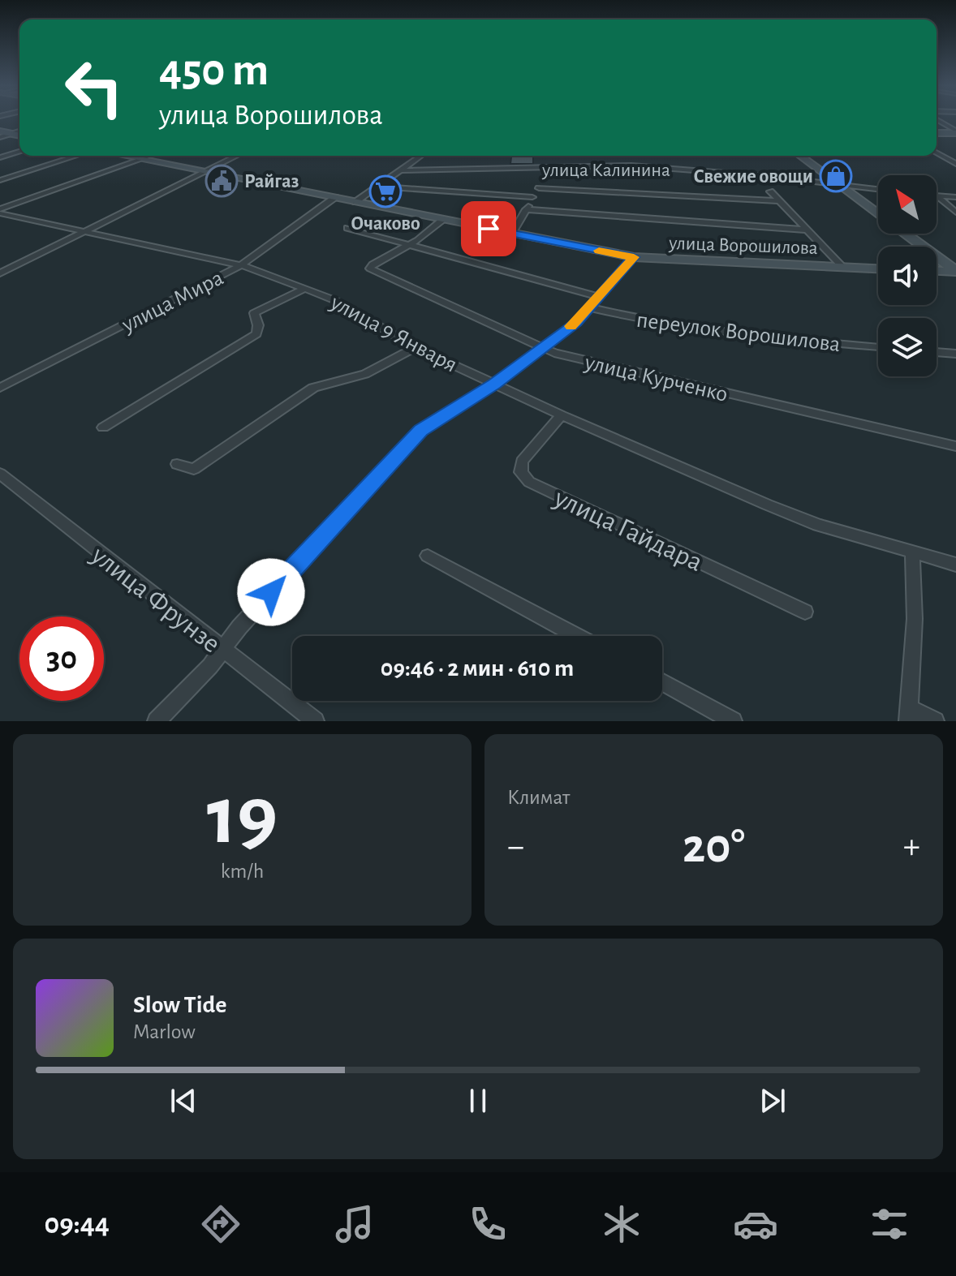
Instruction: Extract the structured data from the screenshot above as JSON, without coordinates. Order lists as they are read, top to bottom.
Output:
{
  "streets": {
    "main road": ["улица Ворошилова"],
    "street": [
      "улица Калинина",
      "улица Мира",
      "переулок Ворошилова",
      "улица 9 Января",
      "улица Курченко",
      "улица Гайдара",
      "улица Фрунзе"
    ]
  },
  "crossings": [
    ["улица Ворошилова", "улица Мира"],
    ["улица Мира", "улица 9 Января"],
    ["улица 9 Января", "улица Гайдара"]
  ],
  "places": {
    "shop": ["Свежие овощи"],
    "public building": ["Райгаз"],
    "supermarket": ["Очаково"]
  },
  "north": "top left",
  "page": {
    "turn": ["450 m", "улица Ворошилова"],
    "limit": "30",
    "trip": "09:46 · 2 мин · 610 m",
    "tile": [
      ["19", "km/h"],
      "Климат"
    ],
    "heat": ["−", "20°", "+"],
    "song": ["Slow Tide", "Marlow"],
    "tabs": "09:44"
  }
}
